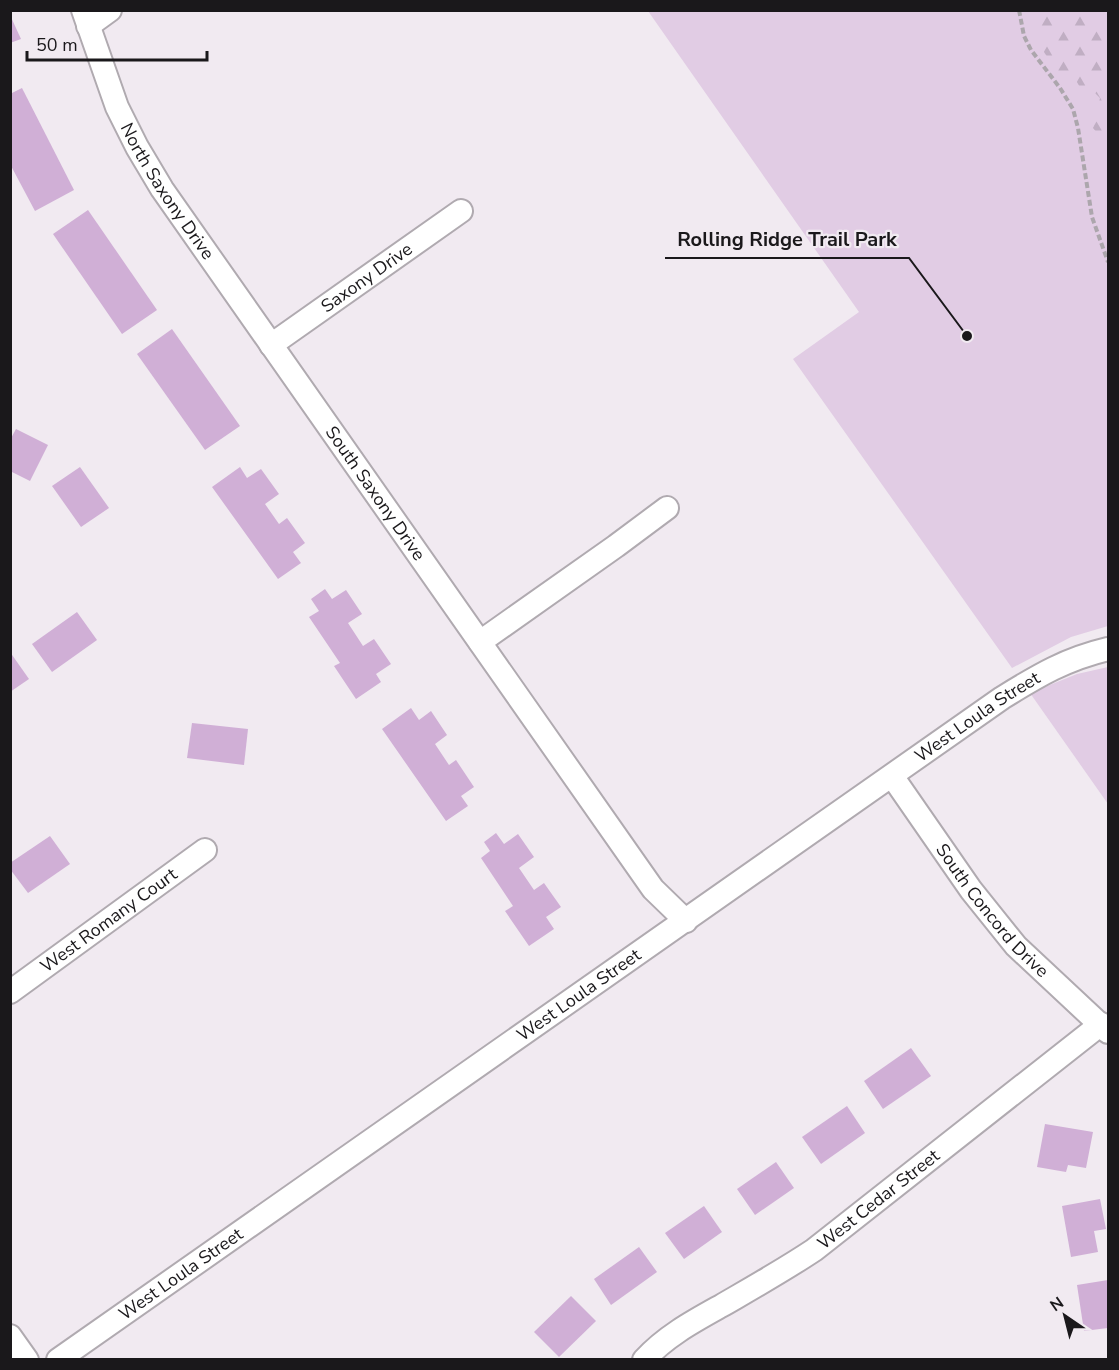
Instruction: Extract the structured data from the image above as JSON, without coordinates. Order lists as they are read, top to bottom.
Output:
{
  "streets": {
    "street": [
      "North Saxony Drive",
      "Saxony Drive",
      "South Saxony Drive",
      "West Loula Street",
      "South Concord Drive",
      "West Romany Court",
      "West Cedar Street"
    ]
  },
  "crossings": [
    ["North Saxony Drive", "Saxony Drive"],
    ["North Saxony Drive", "South Saxony Drive"],
    ["Saxony Drive", "South Saxony Drive"],
    ["South Saxony Drive", "West Loula Street"],
    ["West Loula Street", "South Concord Drive"],
    ["South Concord Drive", "West Cedar Street"]
  ],
  "places": ["Rolling Ridge Trail Park"],
  "scale_bar": "50 m",
  "north": "top left"
}
